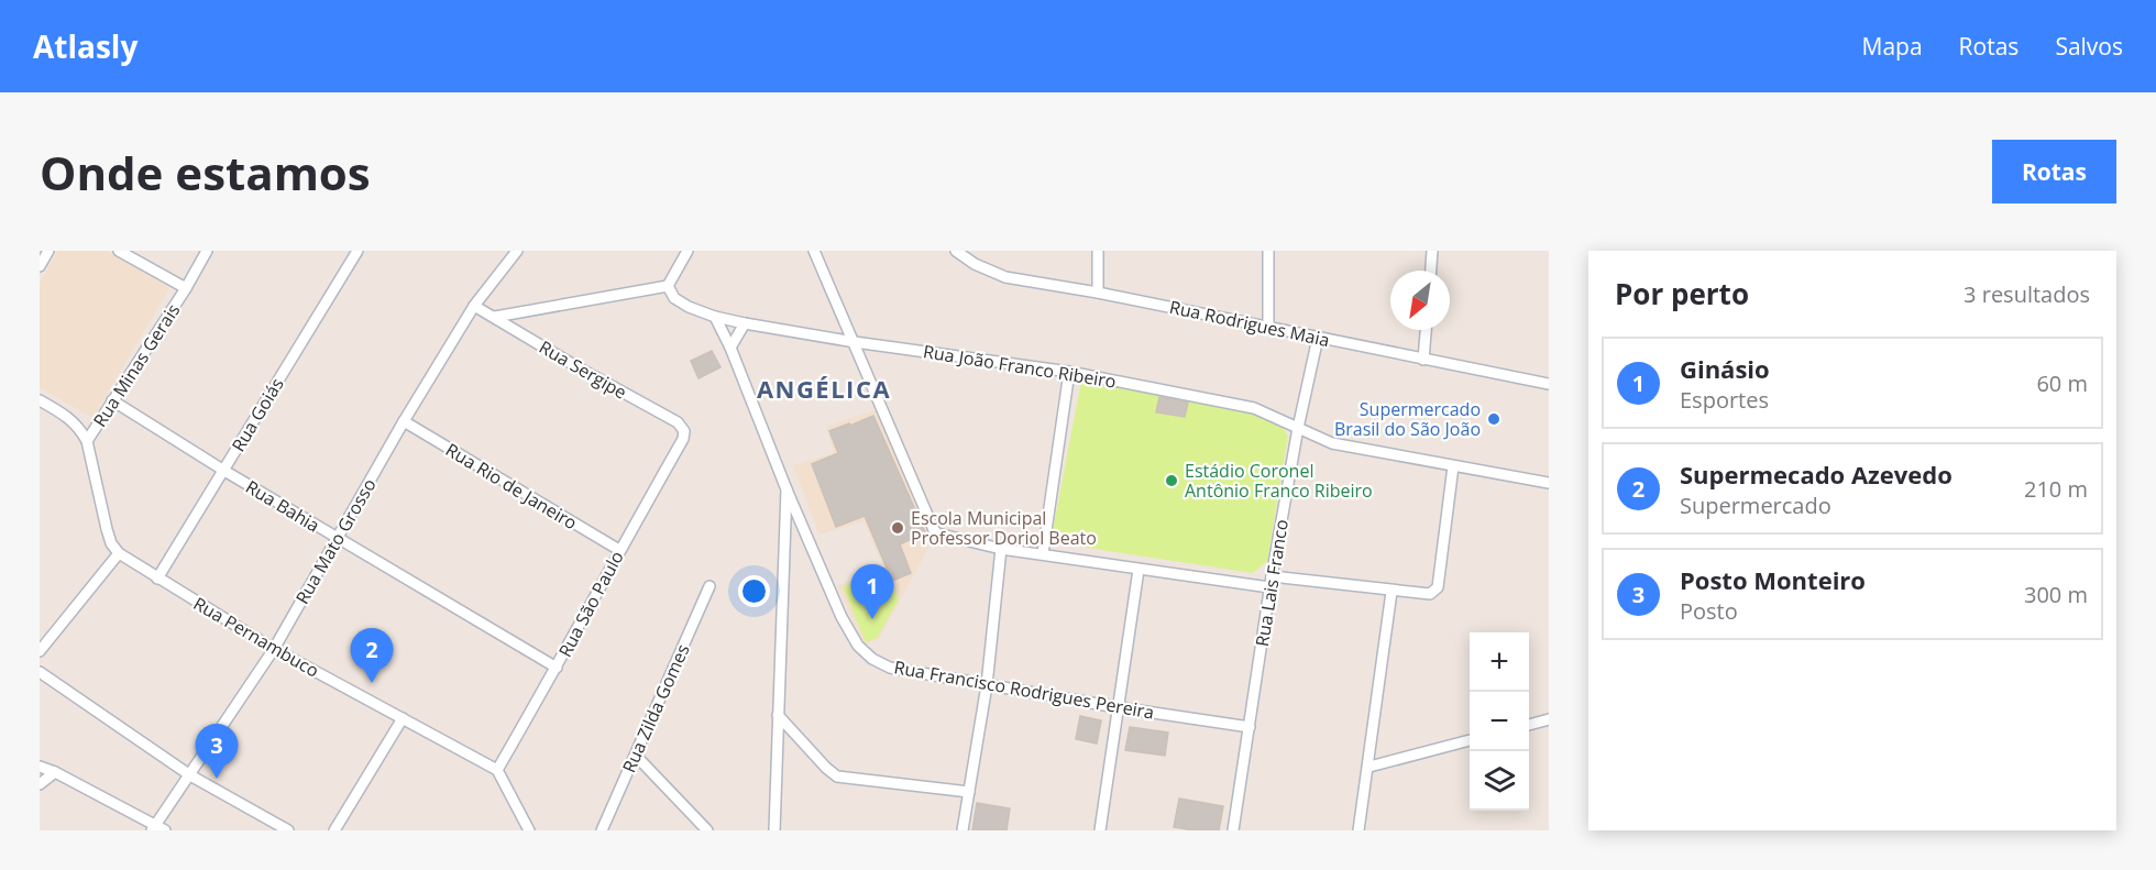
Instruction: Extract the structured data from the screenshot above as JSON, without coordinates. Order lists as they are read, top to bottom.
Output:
{
  "streets": {
    "street": [
      "Rua Rodrigues Maia",
      "Rua Minas Gerais",
      "Rua João Franco Ribeiro",
      "Rua Sergipe",
      "Rua Goiás",
      "Rua Rio de Janeiro",
      "Rua Bahia",
      "Rua Mato Grosso",
      "Rua Lais Franco",
      "Rua São Paulo",
      "Rua Pernambuco",
      "Rua Francisco Rodrigues Pereira",
      "Rua Zilda Gomes"
    ]
  },
  "crossings": [
    ["Rua Rodrigues Maia", "Rua Lais Franco"],
    ["Rua Minas Gerais", "Rua Bahia"],
    ["Rua João Franco Ribeiro", "Rua Lais Franco"],
    ["Rua João Franco Ribeiro", "Rua Francisco Rodrigues Pereira"],
    ["Rua Sergipe", "Rua Mato Grosso"],
    ["Rua Sergipe", "Rua São Paulo"],
    ["Rua Goiás", "Rua Bahia"],
    ["Rua Goiás", "Rua Pernambuco"],
    ["Rua Rio de Janeiro", "Rua Mato Grosso"],
    ["Rua Rio de Janeiro", "Rua São Paulo"],
    ["Rua Bahia", "Rua Mato Grosso"],
    ["Rua Bahia", "Rua São Paulo"],
    ["Rua Mato Grosso", "Rua Pernambuco"],
    ["Rua Lais Franco", "Rua Francisco Rodrigues Pereira"],
    ["Rua São Paulo", "Rua Pernambuco"]
  ],
  "districts": ["ANGÉLICA"],
  "places": ["Supermercado Brasil do São João", "Estádio Coronel Antônio Franco Ribeiro", "Escola Municipal Professor Doriol Beato"],
  "north": "bottom left",
  "page": {
    "header": "Atlasly",
    "nav": ["Mapa", "Rotas", "Salvos"],
    "buttons": "Rotas",
    "title": "Onde estamos",
    "heading": ["Por perto", "3 resultados"],
    "list": [
      {
        "mark": "1",
        "name": "Ginásio",
        "note": "Esportes",
        "value": "60 m"
      },
      {
        "mark": "2",
        "name": "Supermecado Azevedo",
        "note": "Supermercado",
        "value": "210 m"
      },
      {
        "mark": "3",
        "name": "Posto Monteiro",
        "note": "Posto",
        "value": "300 m"
      }
    ],
    "pins": ["1", "2", "3"],
    "map_buttons": ["+", "−"]
  }
}
